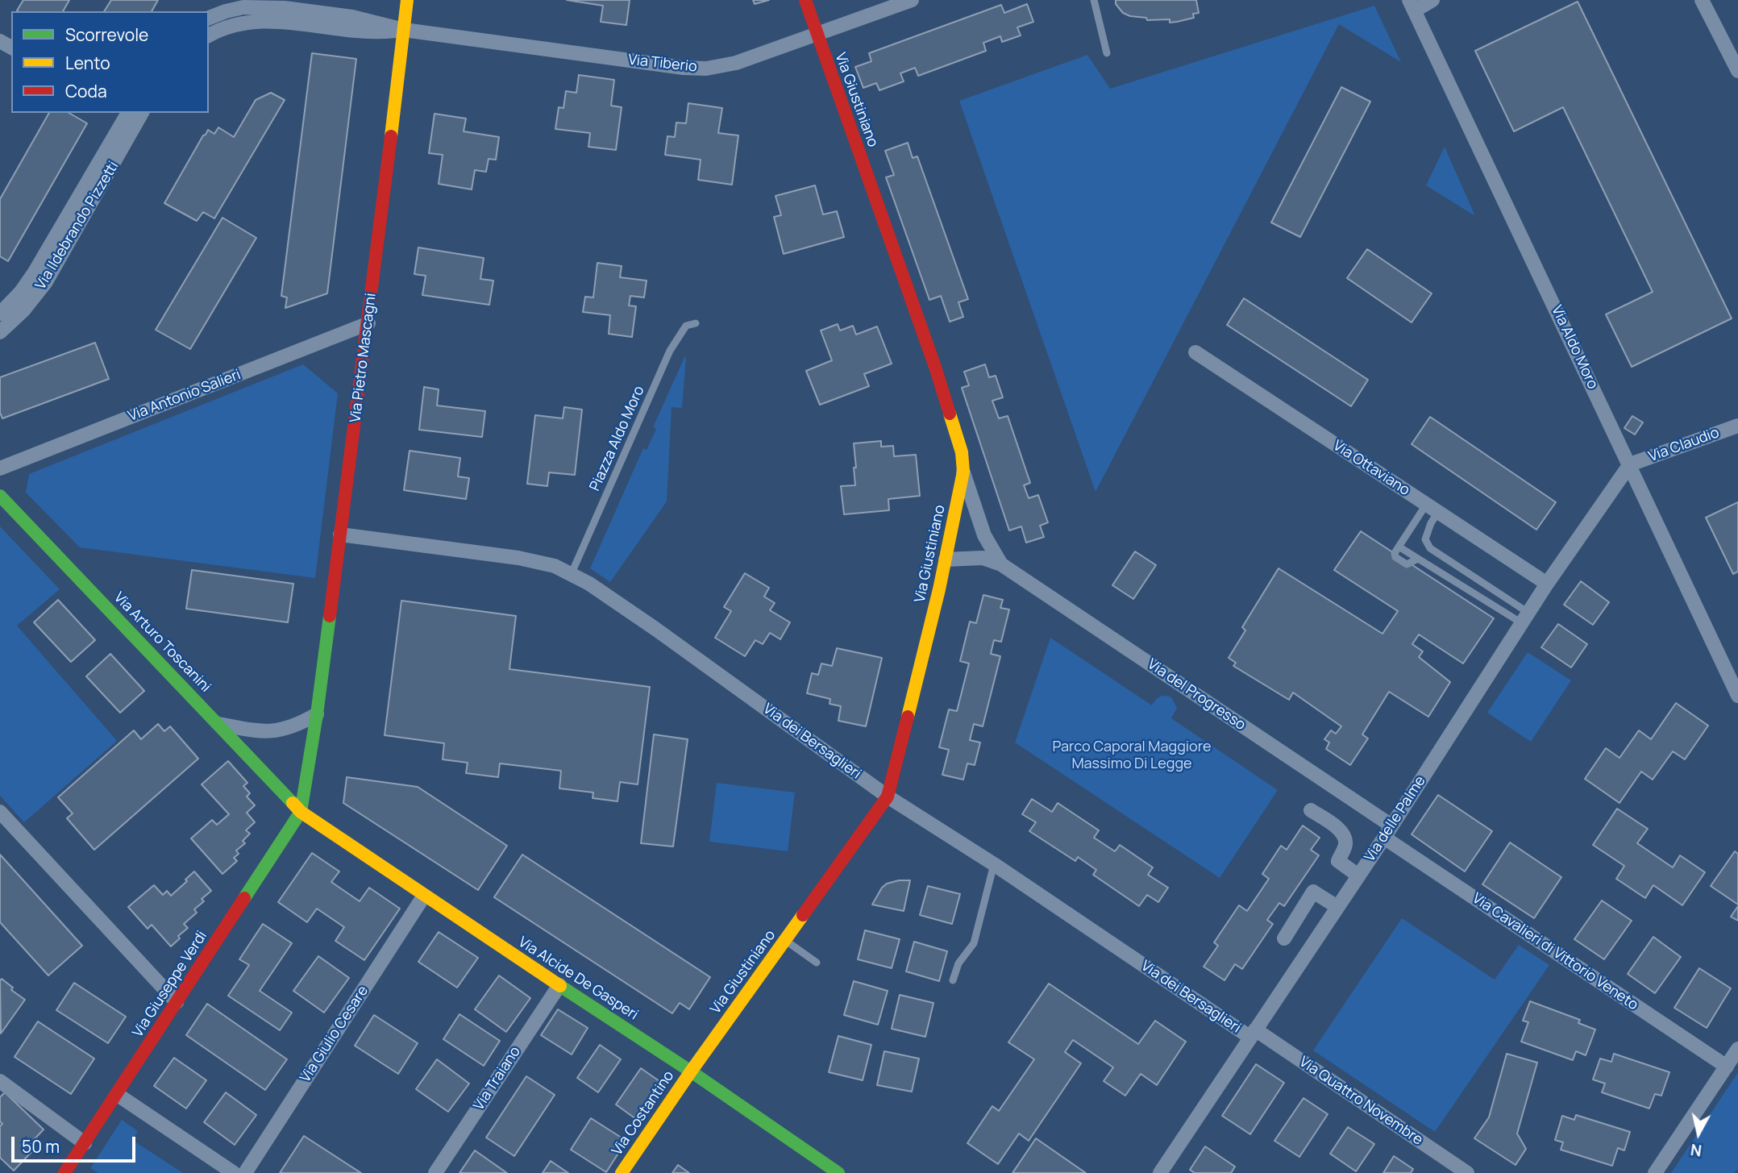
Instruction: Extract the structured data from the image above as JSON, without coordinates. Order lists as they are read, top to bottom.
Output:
{
  "streets": {
    "street": [
      "Via Tiberio",
      "Via Giustiniano",
      "Via Ildebrando Pizzetti",
      "Via Aldo Moro",
      "Via Pietro Mascagni",
      "Via Antonio Salieri",
      "Via Claudio",
      "Via Ottaviano",
      "Via Arturo Toscanini",
      "Via del Progresso",
      "Via dei Bersaglieri",
      "Via delle Palme",
      "Via Cavalieri di Vittorio Veneto",
      "Via Alcide De Gasperi",
      "Via Giuseppe Verdi",
      "Via Giulio Cesare",
      "Via Traiano",
      "Via Quattro Novembre",
      "Via Costantino"
    ],
    "lane": ["Piazza Aldo Moro"]
  },
  "crossings": [
    ["Via Tiberio", "Via Giustiniano"],
    ["Via Tiberio", "Via Pietro Mascagni"],
    ["Via Giustiniano", "Via del Progresso"],
    ["Via Giustiniano", "Via dei Bersaglieri"],
    ["Via Giustiniano", "Via Alcide De Gasperi"],
    ["Via Giustiniano", "Via Costantino"],
    ["Via Aldo Moro", "Via Claudio"],
    ["Via Aldo Moro", "Via delle Palme"],
    ["Via Pietro Mascagni", "Via Antonio Salieri"],
    ["Via Pietro Mascagni", "Via Arturo Toscanini"],
    ["Via Pietro Mascagni", "Via dei Bersaglieri"],
    ["Via Pietro Mascagni", "Via Alcide De Gasperi"],
    ["Via Pietro Mascagni", "Via Giuseppe Verdi"],
    ["Piazza Aldo Moro", "Via dei Bersaglieri"],
    ["Via Claudio", "Via delle Palme"],
    ["Via Ottaviano", "Via delle Palme"],
    ["Via Arturo Toscanini", "Via Alcide De Gasperi"],
    ["Via Arturo Toscanini", "Via Giuseppe Verdi"],
    ["Via del Progresso", "Via delle Palme"],
    ["Via del Progresso", "Via Cavalieri di Vittorio Veneto"],
    ["Via dei Bersaglieri", "Via delle Palme"],
    ["Via dei Bersaglieri", "Via Quattro Novembre"],
    ["Via delle Palme", "Via Cavalieri di Vittorio Veneto"],
    ["Via delle Palme", "Via Quattro Novembre"],
    ["Via Alcide De Gasperi", "Via Giuseppe Verdi"],
    ["Via Alcide De Gasperi", "Via Giulio Cesare"],
    ["Via Alcide De Gasperi", "Via Traiano"],
    ["Via Alcide De Gasperi", "Via Costantino"]
  ],
  "parks": ["Parco Caporal Maggiore Massimo Di Legge"],
  "legend": ["Scorrevole", "Lento", "Coda"],
  "scale_bar": "50 m",
  "north": "bottom"
}
